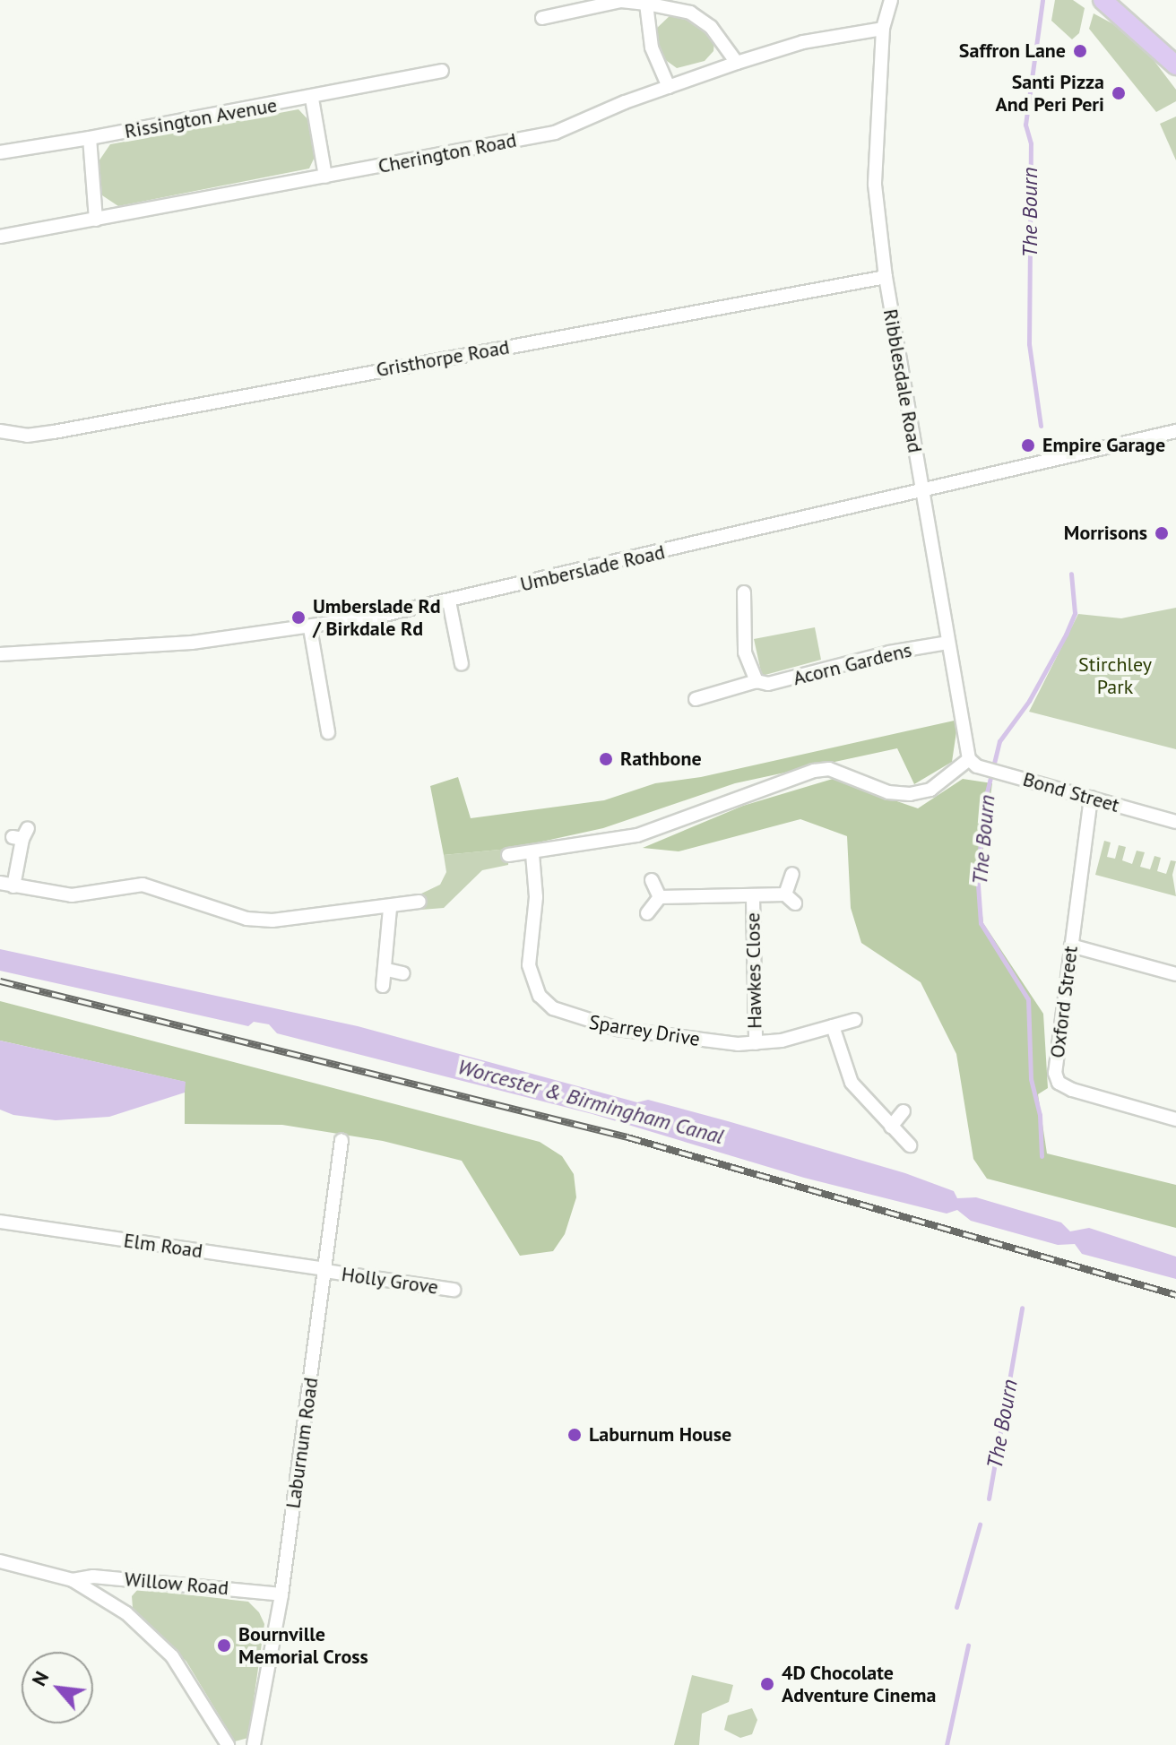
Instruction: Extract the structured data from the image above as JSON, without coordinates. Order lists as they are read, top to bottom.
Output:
{
  "streets": {
    "street": [
      "Rissington Avenue",
      "Cherington Road",
      "Gristhorpe Road",
      "Ribblesdale Road",
      "Umberslade Road",
      "Acorn Gardens",
      "Bond Street",
      "Hawkes Close",
      "Oxford Street",
      "Sparrey Drive",
      "Elm Road",
      "Holly Grove",
      "Laburnum Road",
      "Willow Road"
    ]
  },
  "crossings": [
    ["Cherington Road", "Ribblesdale Road"],
    ["Gristhorpe Road", "Ribblesdale Road"],
    ["Ribblesdale Road", "Umberslade Road"],
    ["Ribblesdale Road", "Acorn Gardens"],
    ["Ribblesdale Road", "Bond Street"],
    ["Bond Street", "Oxford Street"],
    ["Hawkes Close", "Sparrey Drive"],
    ["Elm Road", "Holly Grove"],
    ["Elm Road", "Laburnum Road"],
    ["Holly Grove", "Laburnum Road"],
    ["Laburnum Road", "Willow Road"]
  ],
  "water": ["The Bourn", "Worcester & Birmingham Canal"],
  "parks": ["Stirchley Park"],
  "places": [
    "Saffron Lane",
    "Santi Pizza And Peri Peri",
    "Empire Garage",
    "Morrisons",
    "Umberslade Rd / Birkdale Rd",
    "Rathbone",
    "Laburnum House",
    "Bournville Memorial Cross",
    "4D Chocolate Adventure Cinema"
  ],
  "north": "top left"
}
